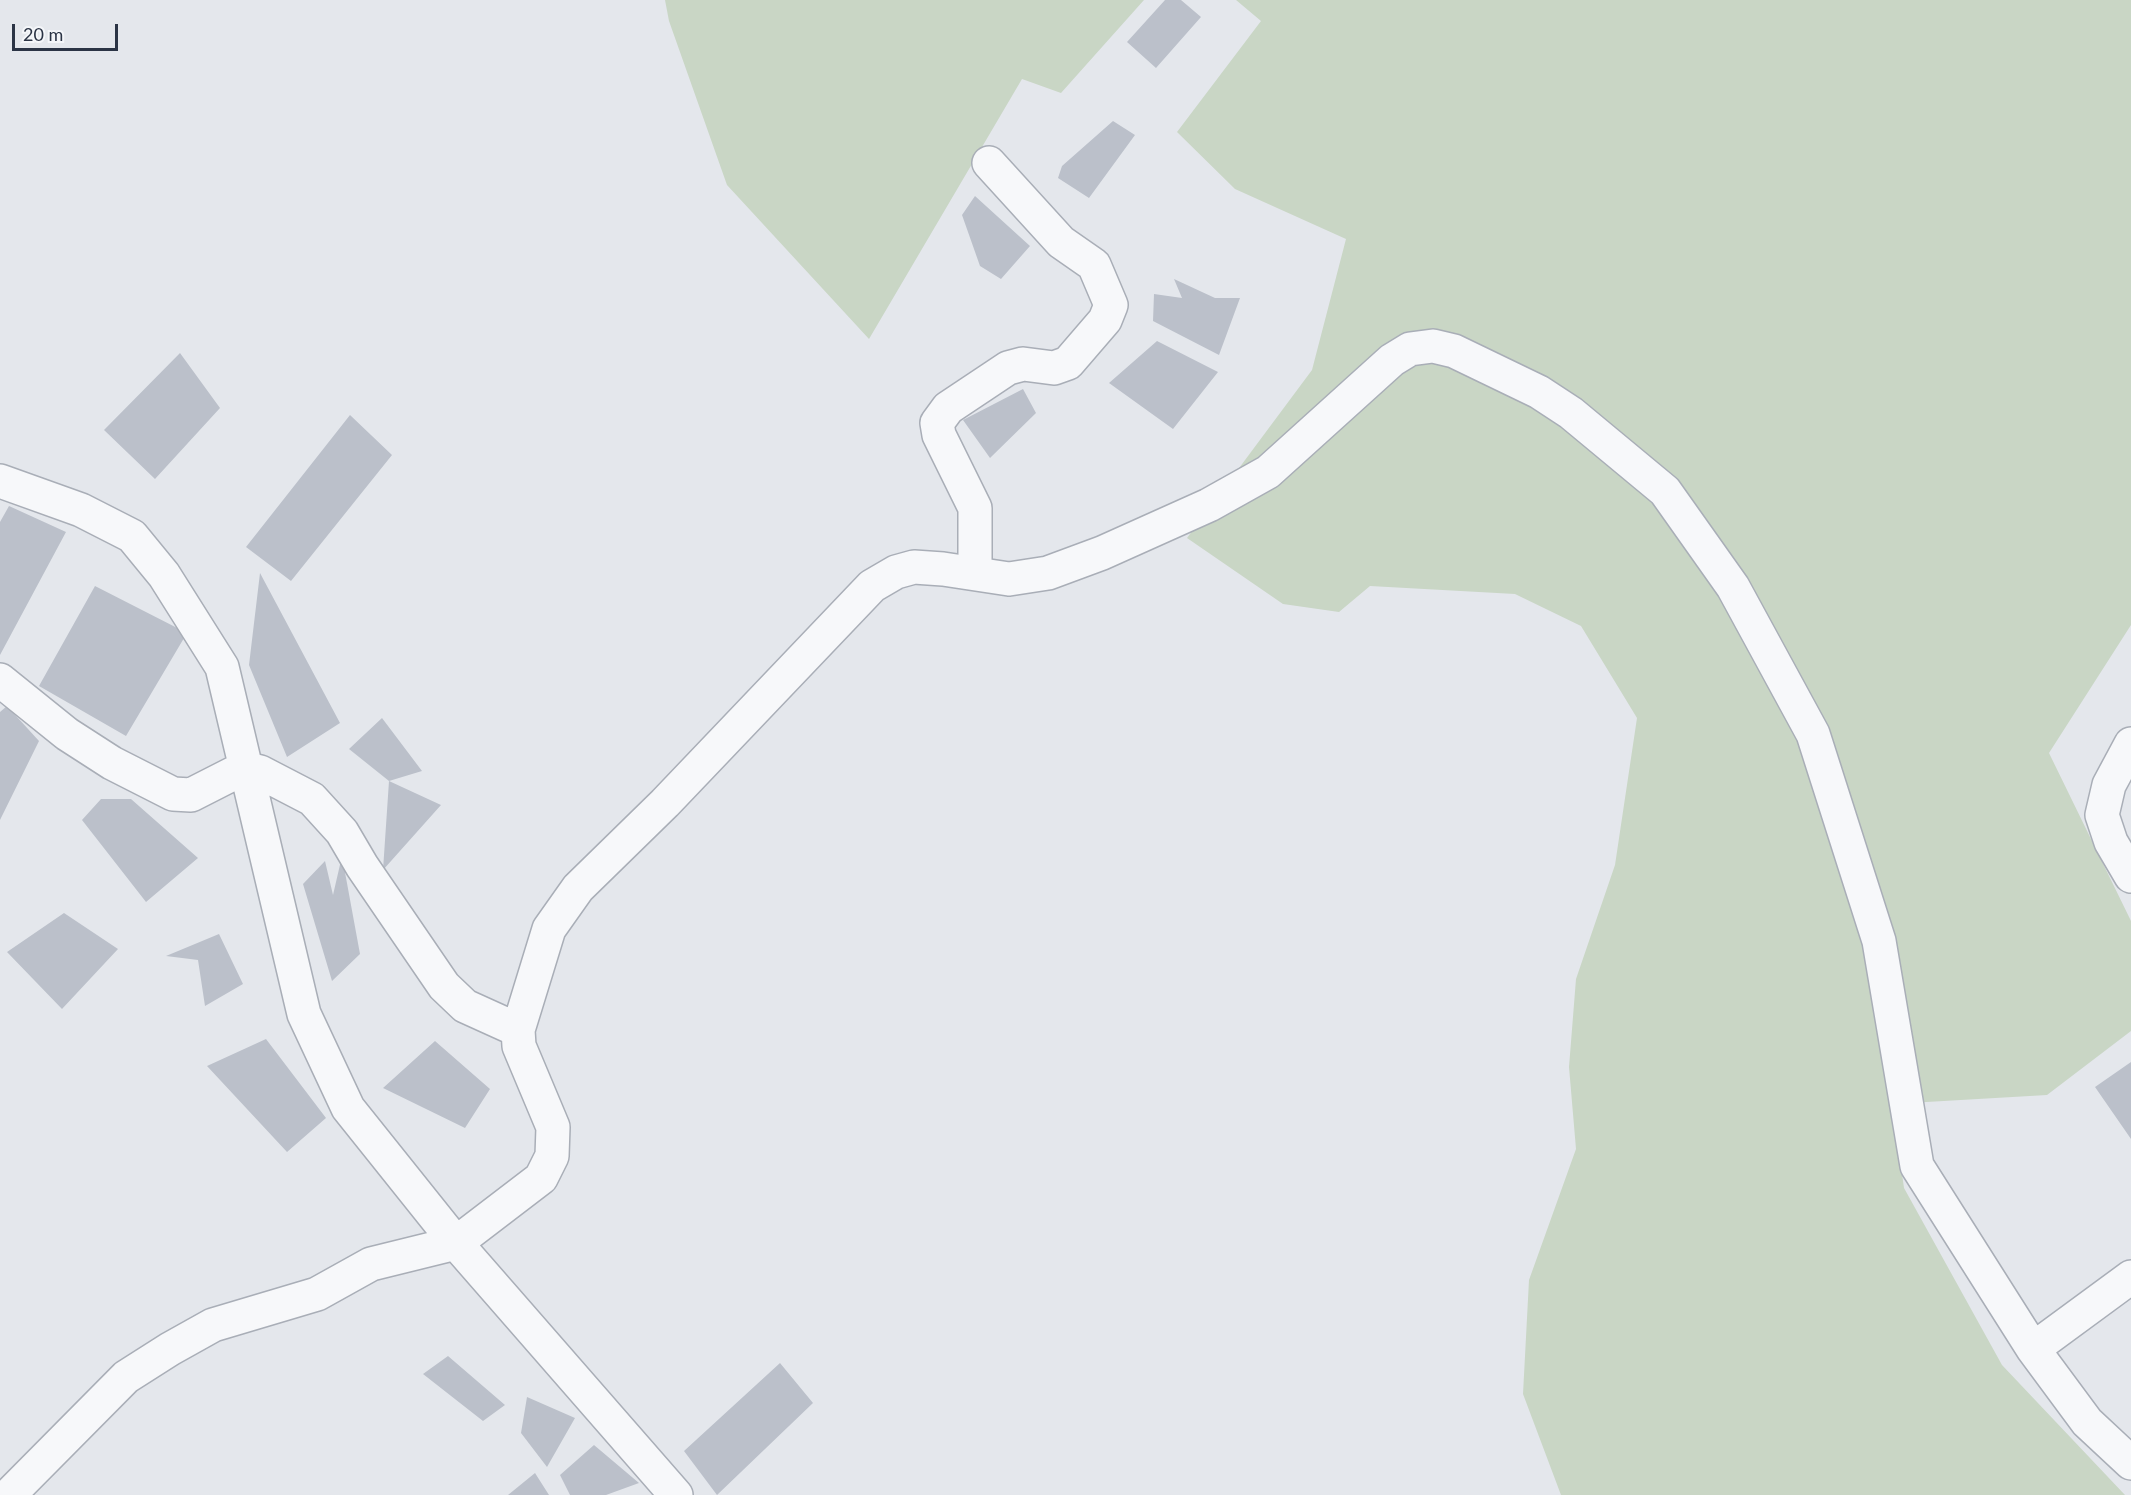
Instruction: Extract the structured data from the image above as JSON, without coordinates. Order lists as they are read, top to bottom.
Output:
{
  "scale_bar": "20 m"
}
